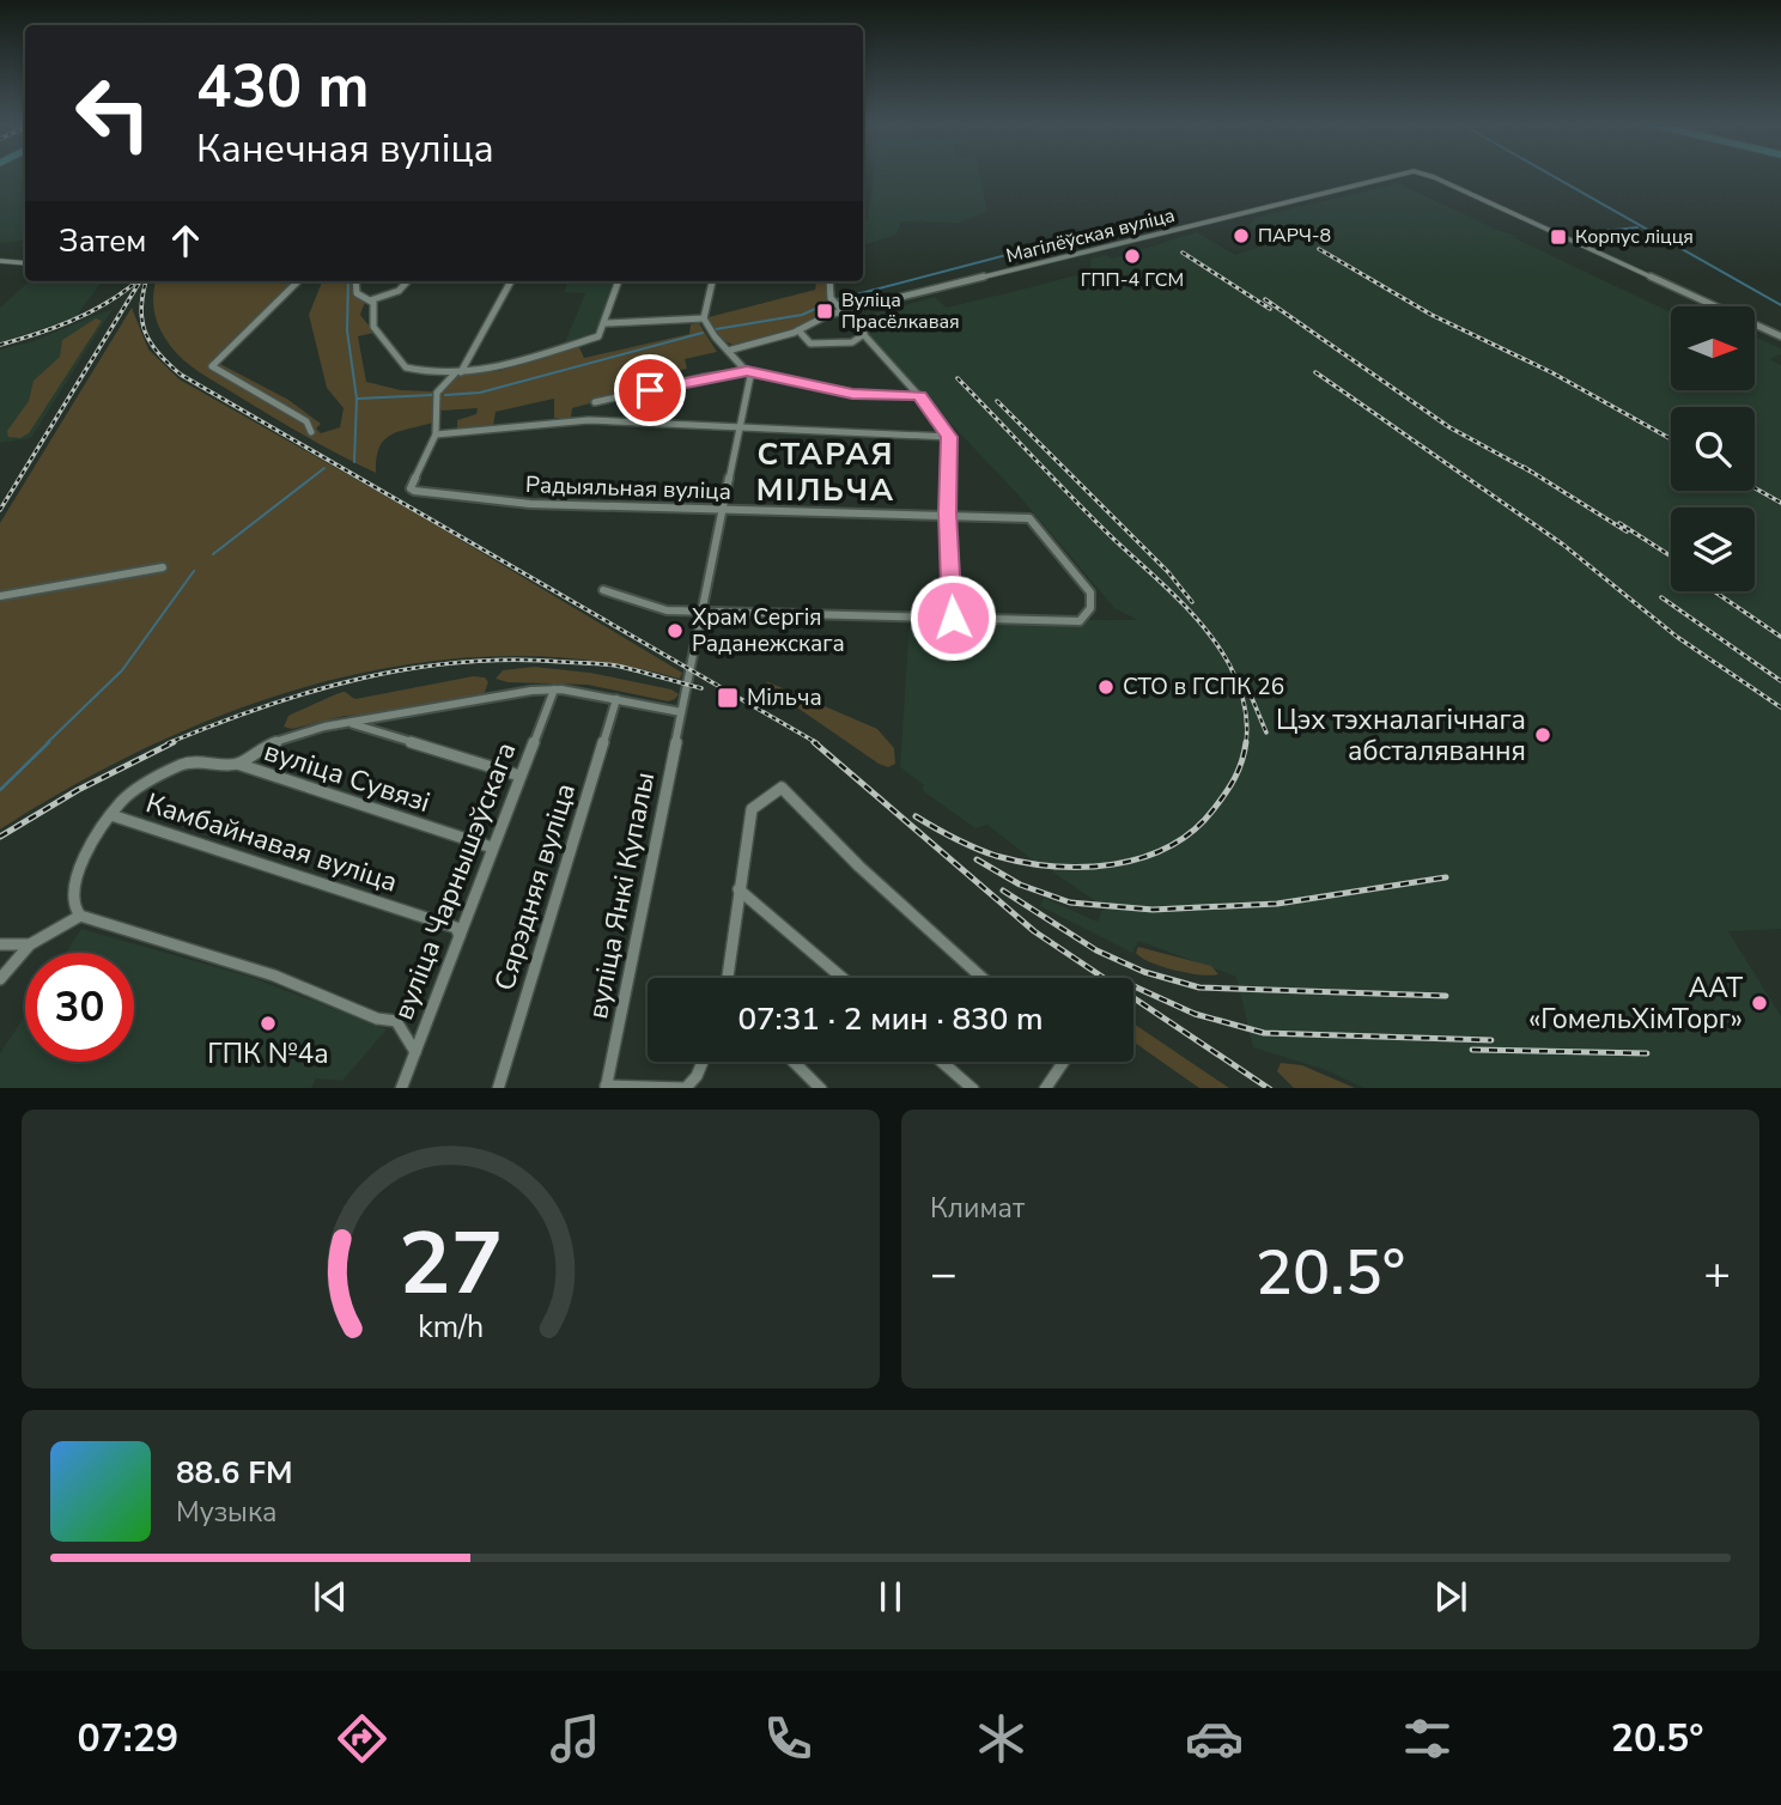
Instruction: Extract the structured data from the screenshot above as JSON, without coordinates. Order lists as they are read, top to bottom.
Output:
{
  "streets": {
    "street": [
      "Магілёўская вуліца",
      "Радыяльная вуліца",
      "вуліца Сувязі",
      "Камбайнавая вуліца",
      "вуліца Чарнышэўскага",
      "Сярэдняя вуліца",
      "вуліца Янкі Купалы"
    ]
  },
  "crossings": [
    ["Радыяльная вуліца", "вуліца Янкі Купалы"],
    ["вуліца Сувязі", "вуліца Чарнышэўскага"],
    ["Камбайнавая вуліца", "вуліца Чарнышэўскага"]
  ],
  "districts": ["СТАРАЯ МІЛЬЧА"],
  "places": {
    "other": [
      "ПАРЧ-8",
      "ГПП-4 ГСМ",
      "Храм Сергія Раданежскага",
      "СТО в ГСПК 26",
      "Цэх тэхналагічнага абсталявання",
      "ААТ «ГомельХімТорг»",
      "ГПК №4а"
    ],
    "transit": ["Корпус ліцця", "Вуліца Прасёлкавая", "Мільча"]
  },
  "north": "right",
  "page": {
    "turn": ["430 m", "Канечная вуліца"],
    "then": "Затем",
    "limit": "30",
    "trip": "07:31 · 2 мин · 830 m",
    "tile": "Климат",
    "heat": ["−", "20.5°", "+"],
    "song": ["88.6 FM", "Музыка"],
    "tabs": ["07:29", "20.5°"],
    "gauge": ["27", "km/h"]
  }
}
